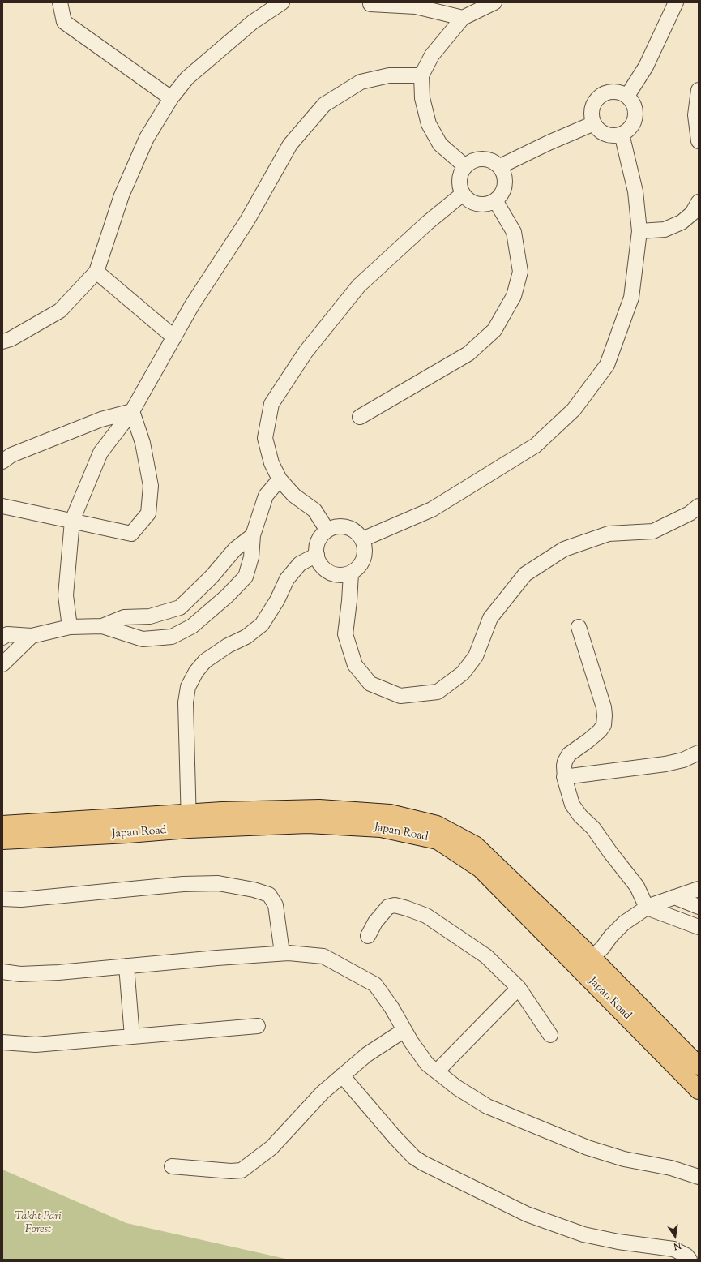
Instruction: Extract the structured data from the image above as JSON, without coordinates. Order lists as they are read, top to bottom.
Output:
{
  "streets": {
    "main road": ["Japan Road"]
  },
  "parks": ["Takht Pari Forest"],
  "north": "bottom"
}
